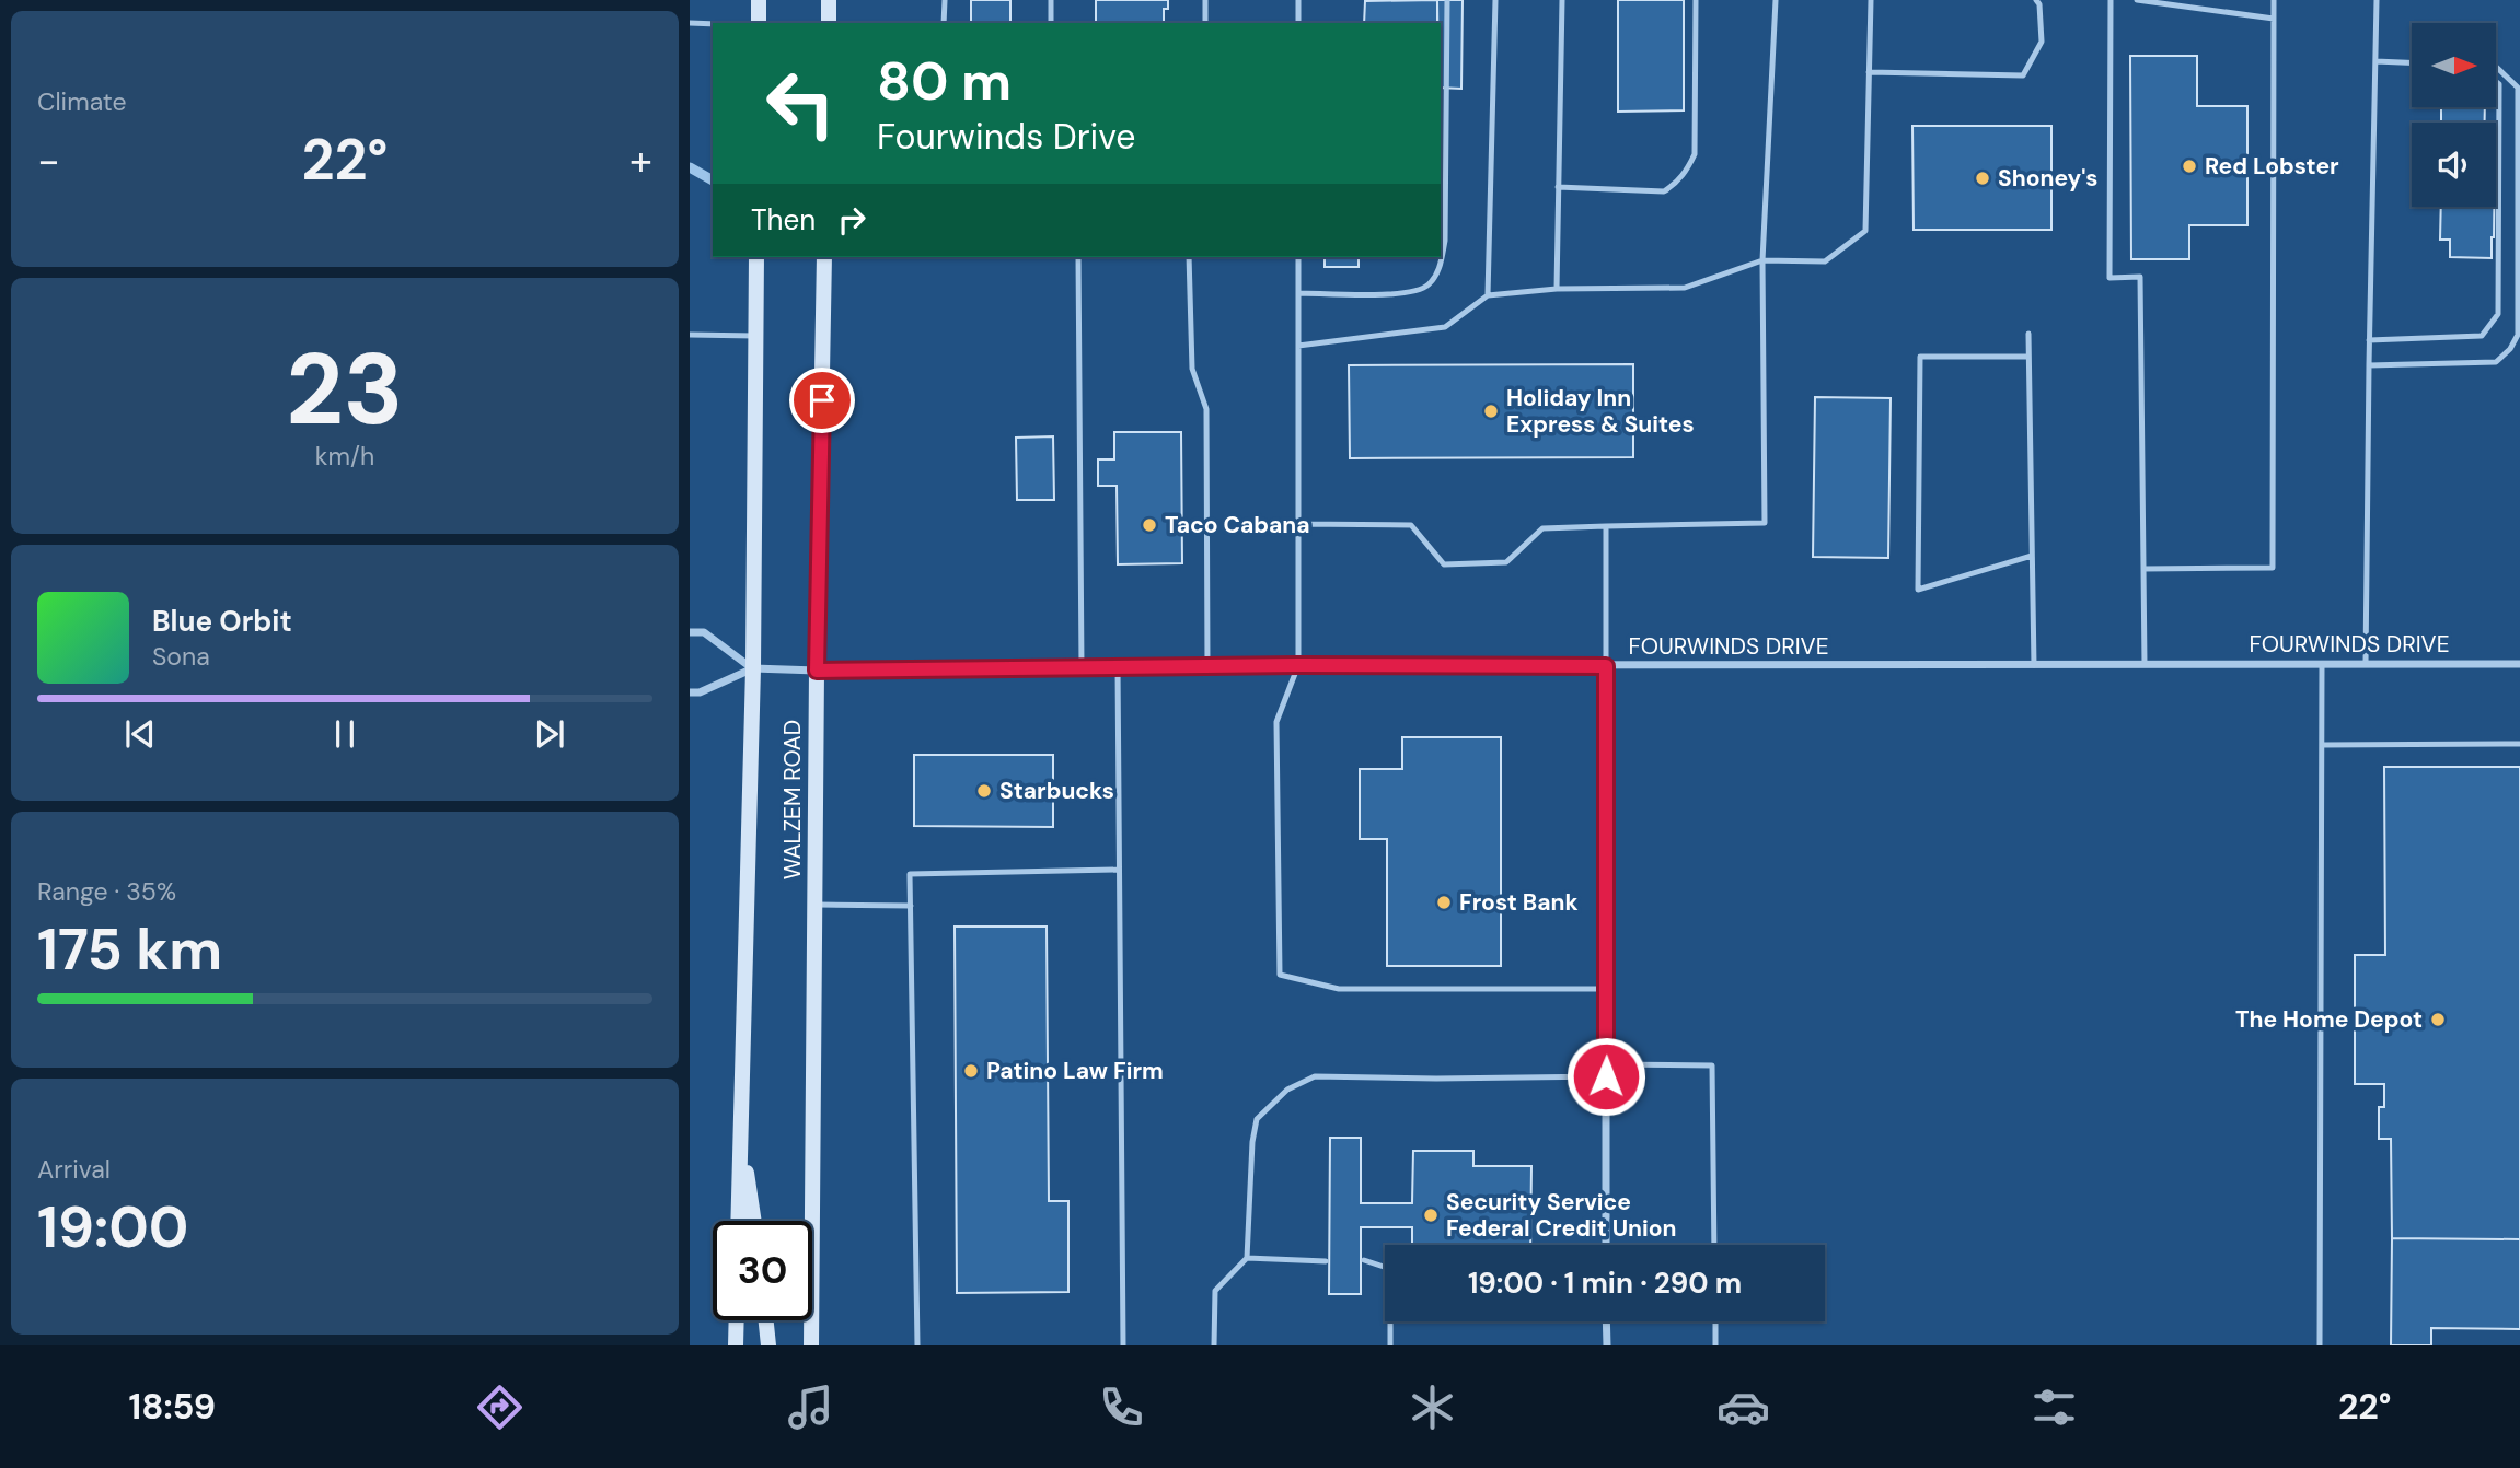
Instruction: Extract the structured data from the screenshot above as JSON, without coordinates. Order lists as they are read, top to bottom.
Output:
{
  "streets": {
    "main road": ["WALZEM ROAD"],
    "street": ["FOURWINDS DRIVE"]
  },
  "crossings": [
    ["FOURWINDS DRIVE", "WALZEM ROAD"]
  ],
  "places": [
    "Red Lobster",
    "Shoney's",
    "Holiday Inn Express & Suites",
    "Taco Cabana",
    "Starbucks",
    "Frost Bank",
    "The Home Depot",
    "Patino Law Firm",
    "Security Service Federal Credit Union"
  ],
  "north": "right",
  "page": {
    "tile": [
      "Climate",
      ["23", "km/h"],
      ["Range · 35%", "175 km"],
      ["Arrival", "19:00"]
    ],
    "turn": ["80 m", "Fourwinds Drive"],
    "heat": ["−", "22°", "+"],
    "then": "Then",
    "song": ["Blue Orbit", "Sona"],
    "limit": "30",
    "trip": "19:00 · 1 min · 290 m",
    "tabs": ["18:59", "22°"]
  }
}
